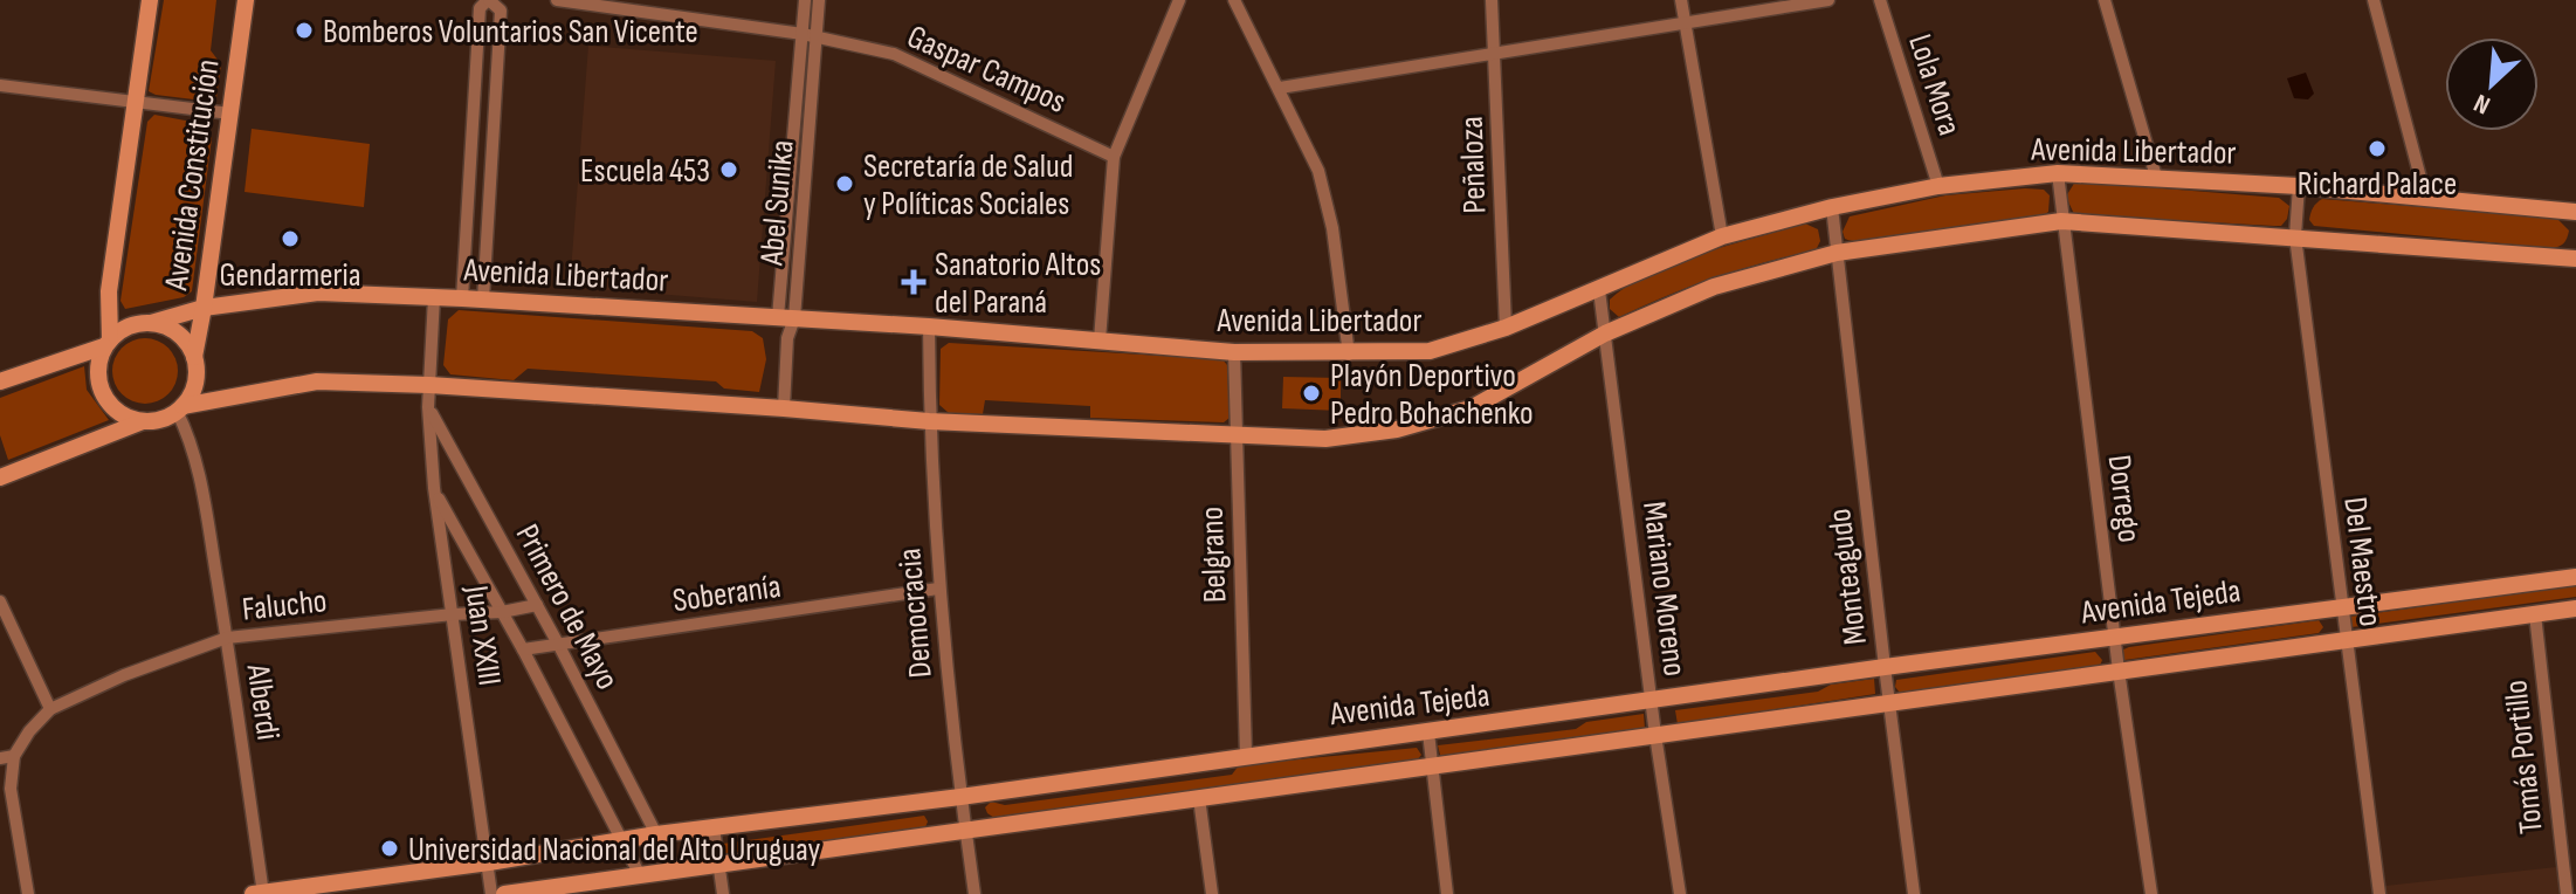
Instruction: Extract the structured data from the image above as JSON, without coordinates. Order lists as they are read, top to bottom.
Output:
{
  "streets": {
    "main road": ["Avenida Libertador", "Avenida Constitución", "Avenida Tejeda"],
    "street": [
      "Gaspar Campos",
      "Lola Mora",
      "Peñaloza",
      "Abel Sunika",
      "Dorrego",
      "Belgrano",
      "Del Maestro",
      "Monteagudo",
      "Mariano Moreno",
      "Soberanía",
      "Falucho",
      "Primero de Mayo",
      "Democracia",
      "Juan XXIII",
      "Alberdi",
      "Tomás Portillo"
    ]
  },
  "crossings": [
    ["Gaspar Campos", "Abel Sunika"],
    ["Lola Mora", "Avenida Libertador"],
    ["Avenida Libertador", "Peñaloza"],
    ["Avenida Libertador", "Avenida Constitución"],
    ["Avenida Libertador", "Abel Sunika"],
    ["Avenida Libertador", "Dorrego"],
    ["Avenida Libertador", "Belgrano"],
    ["Avenida Libertador", "Del Maestro"],
    ["Avenida Libertador", "Monteagudo"],
    ["Avenida Libertador", "Mariano Moreno"],
    ["Avenida Libertador", "Democracia"],
    ["Avenida Libertador", "Juan XXIII"],
    ["Avenida Libertador", "Alberdi"],
    ["Avenida Constitución", "Alberdi"],
    ["Dorrego", "Avenida Tejeda"],
    ["Belgrano", "Avenida Tejeda"],
    ["Del Maestro", "Avenida Tejeda"],
    ["Monteagudo", "Avenida Tejeda"],
    ["Mariano Moreno", "Avenida Tejeda"],
    ["Soberanía", "Primero de Mayo"],
    ["Soberanía", "Democracia"],
    ["Avenida Tejeda", "Primero de Mayo"],
    ["Avenida Tejeda", "Democracia"],
    ["Avenida Tejeda", "Juan XXIII"],
    ["Avenida Tejeda", "Alberdi"],
    ["Avenida Tejeda", "Tomás Portillo"],
    ["Falucho", "Primero de Mayo"],
    ["Falucho", "Juan XXIII"],
    ["Falucho", "Alberdi"],
    ["Primero de Mayo", "Juan XXIII"]
  ],
  "places": {
    "other": [
      "Bomberos Voluntarios San Vicente",
      "Richard Palace",
      "Escuela 453",
      "Secretaría de Salud y Políticas Sociales",
      "Gendarmeria",
      "Playón Deportivo Pedro Bohachenko",
      "Universidad Nacional del Alto Uruguay"
    ],
    "health": ["Sanatorio Altos del Paraná"]
  },
  "north": "bottom left"
}
